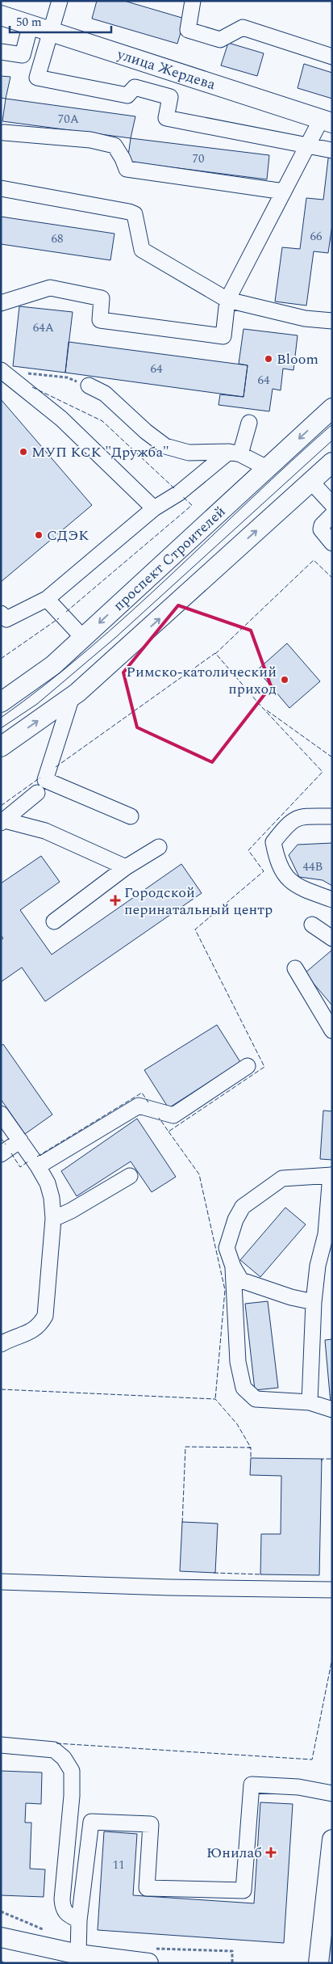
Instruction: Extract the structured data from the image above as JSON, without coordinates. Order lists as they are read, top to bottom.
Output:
{
  "streets": {
    "main road": ["улица Жердева", "проспект Строителей"]
  },
  "places": {
    "other": [
      "Bloom",
      "МУП КСК \"Дружба\"",
      "СДЭК",
      "Римско-католический приход"
    ],
    "health": ["Городской перинатальный центр", "Юнилаб"]
  },
  "house_numbers": [
    "70А",
    "70",
    "66",
    "68",
    "64А",
    "64",
    "64",
    "44В",
    "11"
  ],
  "scale_bar": "50 m"
}
